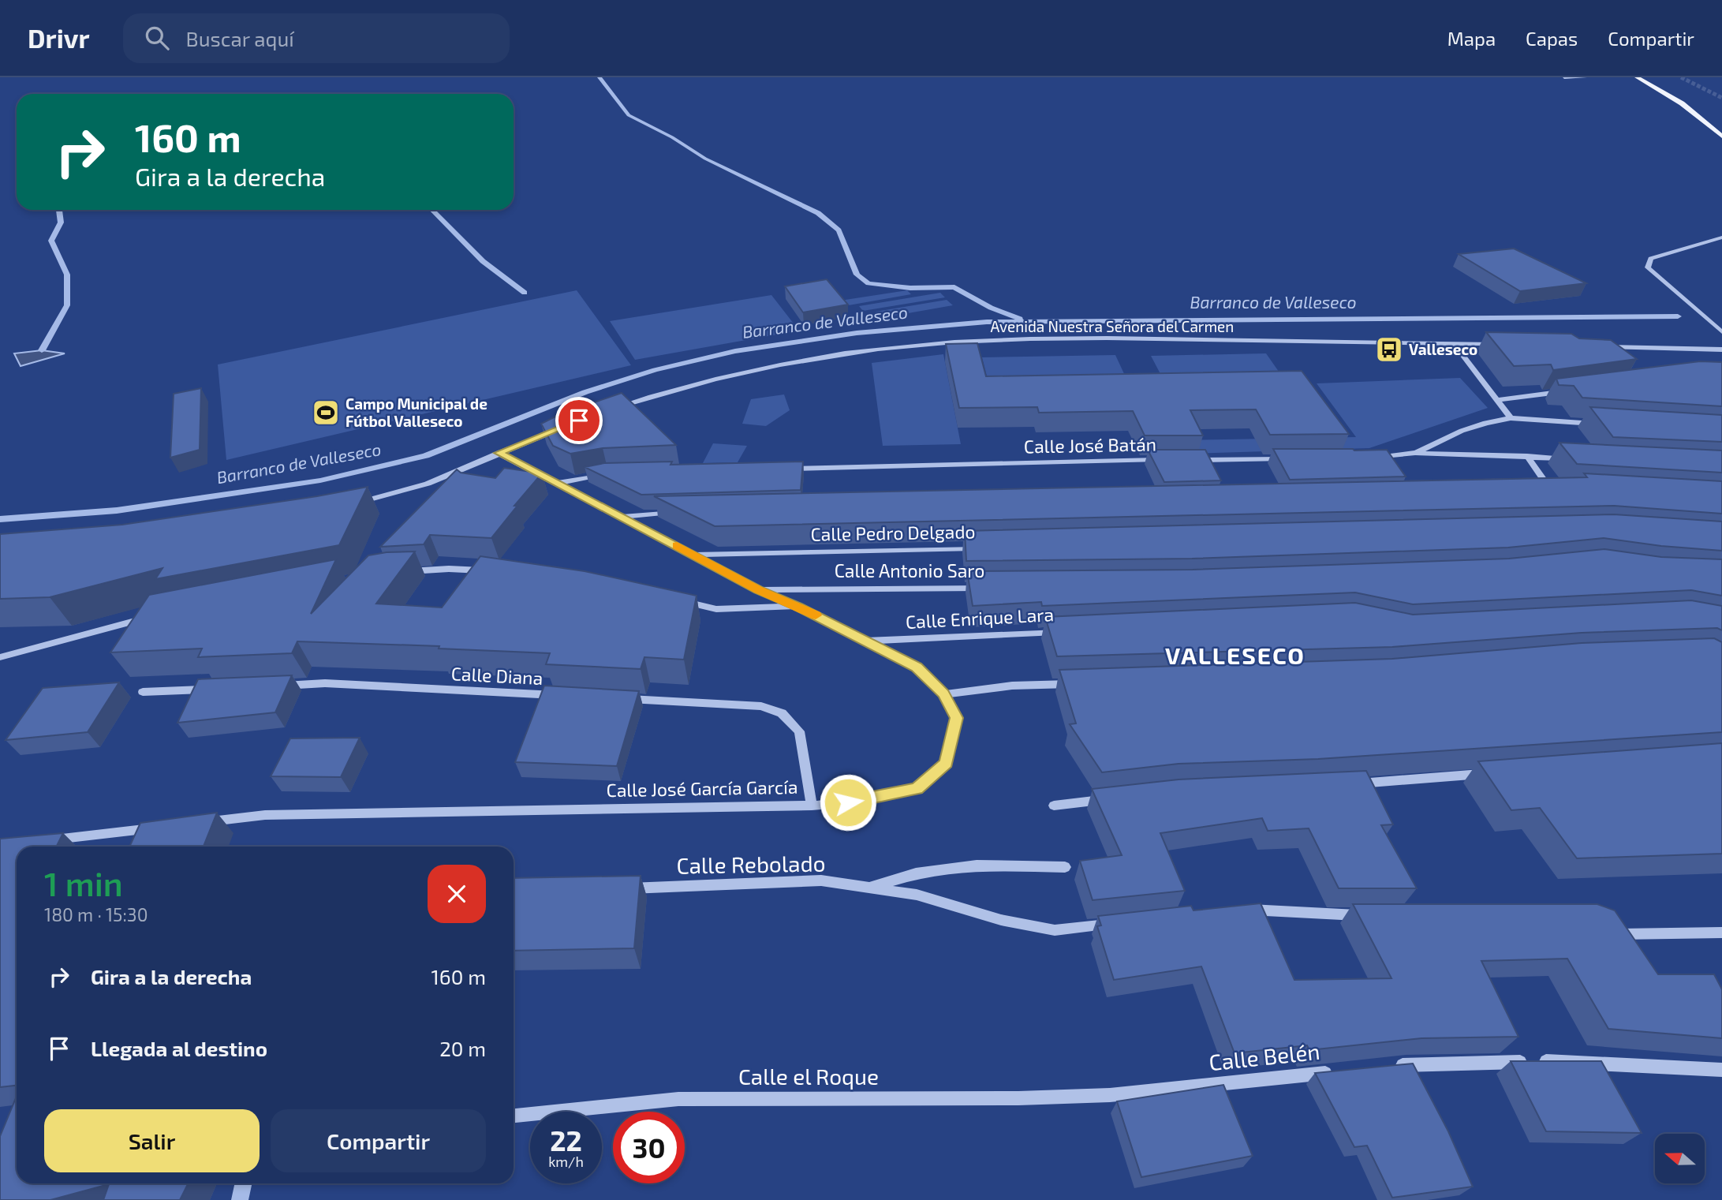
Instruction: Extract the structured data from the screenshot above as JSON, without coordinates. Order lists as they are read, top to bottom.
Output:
{
  "streets": {
    "street": [
      "Avenida Nuestra Señora del Carmen",
      "Calle José Batán",
      "Calle Pedro Delgado",
      "Calle Antonio Saro",
      "Calle Enrique Lara",
      "Calle Diana",
      "Calle José García García",
      "Calle Rebolado",
      "Calle Belén",
      "Calle el Roque"
    ]
  },
  "crossings": [
    ["Calle Pedro Delgado", "Calle José García García"],
    ["Calle Antonio Saro", "Calle José García García"],
    ["Calle Enrique Lara", "Calle José García García"],
    ["Calle Belén", "Calle el Roque"]
  ],
  "districts": ["VALLESECO"],
  "water": ["Barranco de Valleseco"],
  "places": {
    "bus stop": ["Valleseco"],
    "sports": ["Campo Municipal de Fútbol Valleseco"]
  },
  "north": "left",
  "page": {
    "header": "Drivr",
    "search": "Buscar aquí",
    "nav": ["Mapa", "Capas", "Compartir"],
    "turn": ["160 m", "Gira a la derecha"],
    "heading": ["1 min", "180 m · 15:30"],
    "list": [
      {
        "name": "Gira a la derecha",
        "value": "160 m"
      },
      {
        "name": "Llegada al destino",
        "value": "20 m"
      }
    ],
    "buttons": ["Salir", "Compartir"],
    "speed": "22 km/h",
    "limit": "30"
  }
}
